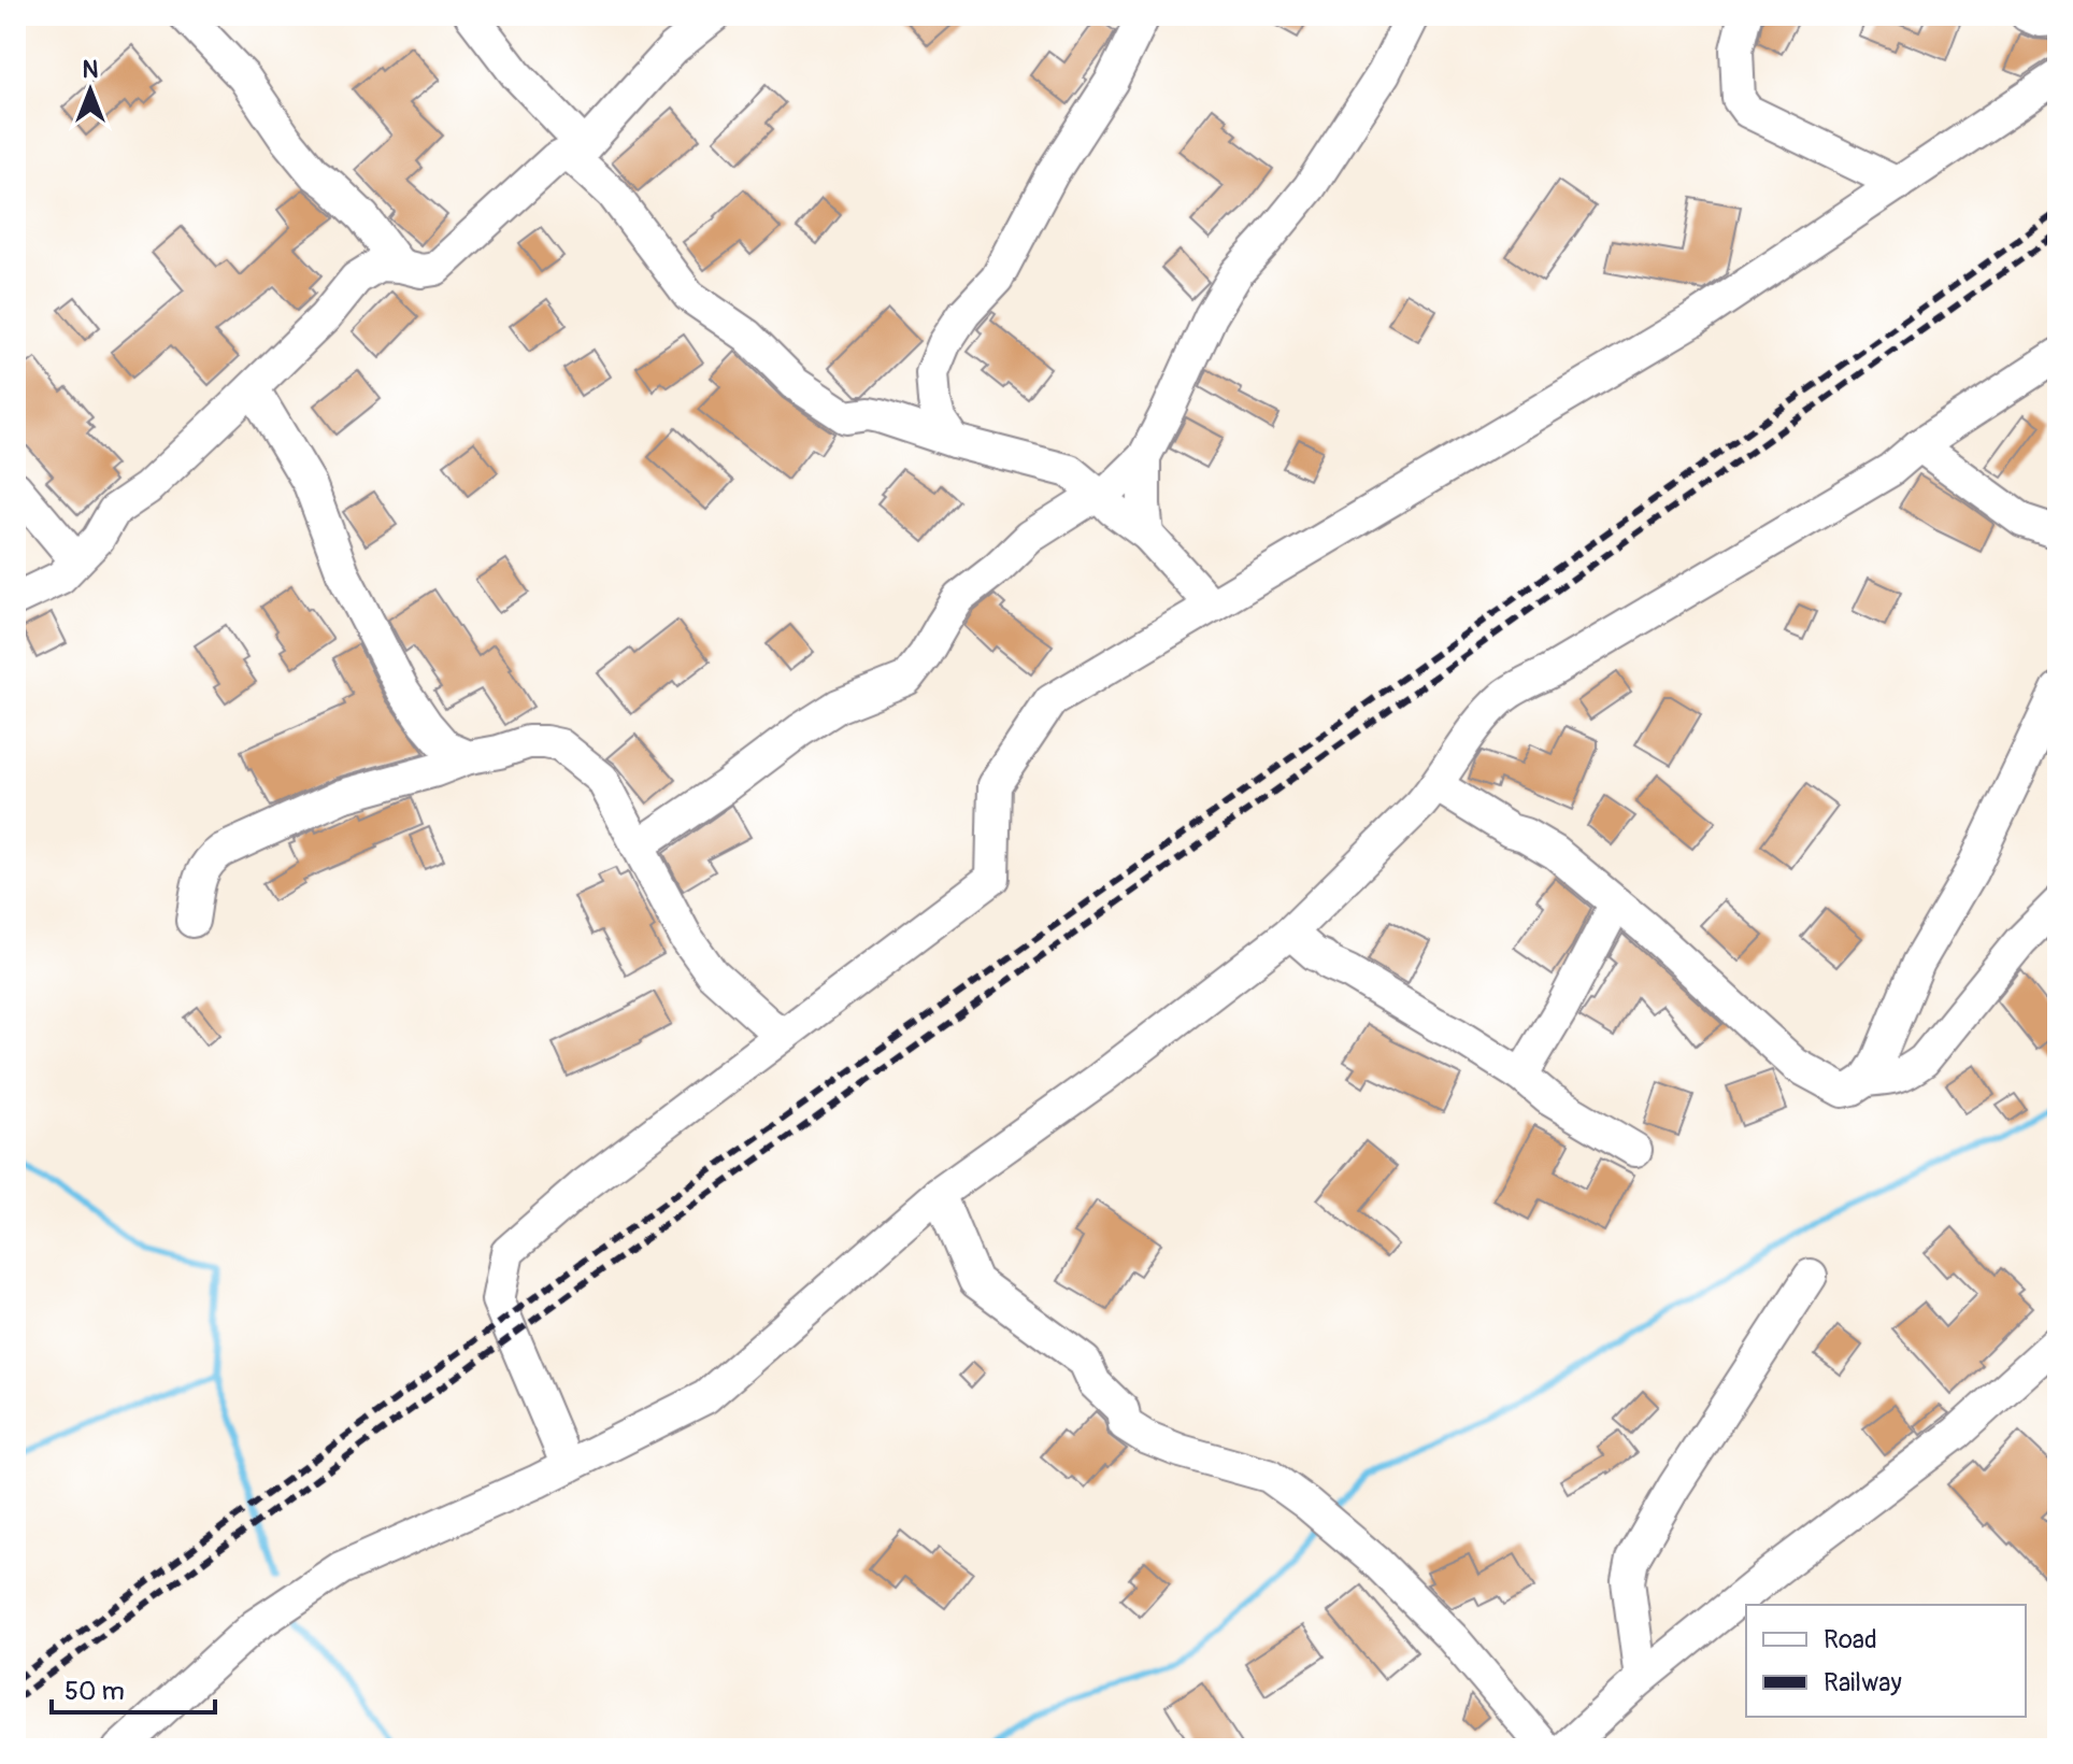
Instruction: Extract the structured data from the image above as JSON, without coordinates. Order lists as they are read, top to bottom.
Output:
{
  "legend": ["Road", "Railway"],
  "scale_bar": "50 m",
  "north": "top"
}
